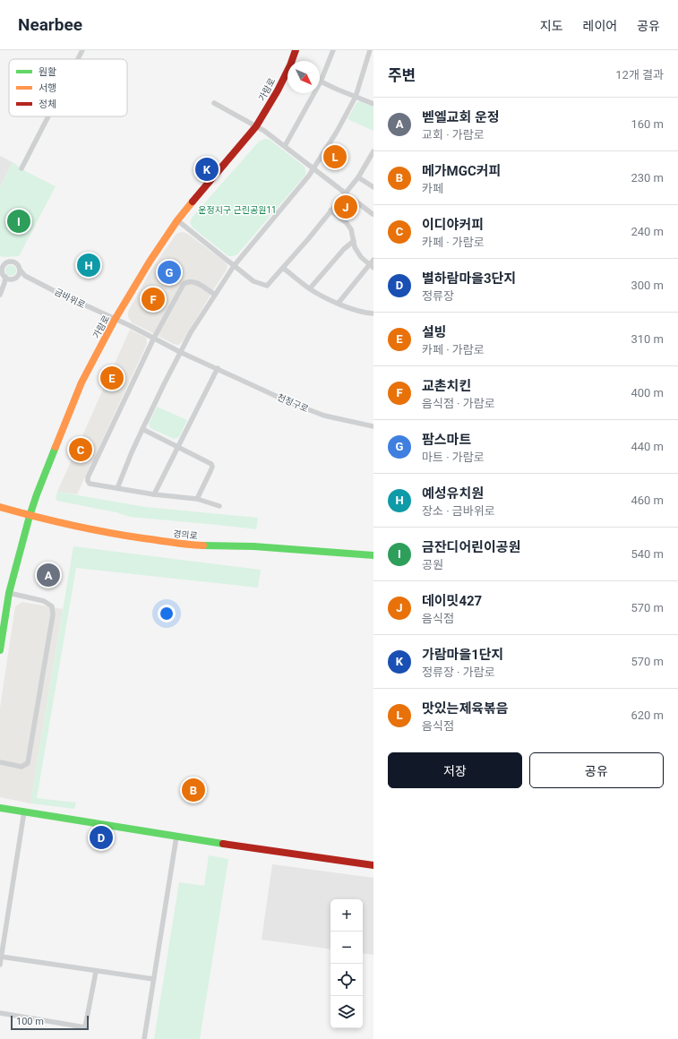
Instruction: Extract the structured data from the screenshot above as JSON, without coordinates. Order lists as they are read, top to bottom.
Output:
{
  "streets": {
    "street": [
      "가람로",
      "금바위로",
      "천정구로",
      "경의로"
    ]
  },
  "crossings": [
    ["가람로", "금바위로"],
    ["가람로", "경의로"],
    ["금바위로", "천정구로"]
  ],
  "parks": ["운정지구 근린공원11"],
  "legend": ["원활", "서행", "정체"],
  "scale_bar": "100 m",
  "north": "bottom right",
  "page": {
    "header": "Nearbee",
    "nav": ["지도", "레이어", "공유"],
    "heading": ["주변", "12개 결과"],
    "list": [
      {
        "mark": "A",
        "name": "벧엘교회 운정",
        "note": "교회 · 가람로",
        "value": "160 m"
      },
      {
        "mark": "B",
        "name": "메가MGC커피",
        "note": "카페",
        "value": "230 m"
      },
      {
        "mark": "C",
        "name": "이디야커피",
        "note": "카페 · 가람로",
        "value": "240 m"
      },
      {
        "mark": "D",
        "name": "별하람마을3단지",
        "note": "정류장",
        "value": "300 m"
      },
      {
        "mark": "E",
        "name": "설빙",
        "note": "카페 · 가람로",
        "value": "310 m"
      },
      {
        "mark": "F",
        "name": "교촌치킨",
        "note": "음식점 · 가람로",
        "value": "400 m"
      },
      {
        "mark": "G",
        "name": "팜스마트",
        "note": "마트 · 가람로",
        "value": "440 m"
      },
      {
        "mark": "H",
        "name": "예성유치원",
        "note": "장소 · 금바위로",
        "value": "460 m"
      },
      {
        "mark": "I",
        "name": "금잔디어린이공원",
        "note": "공원",
        "value": "540 m"
      },
      {
        "mark": "J",
        "name": "데이밋427",
        "note": "음식점",
        "value": "570 m"
      },
      {
        "mark": "K",
        "name": "가람마을1단지",
        "note": "정류장 · 가람로",
        "value": "570 m"
      },
      {
        "mark": "L",
        "name": "맛있는제육볶음",
        "note": "음식점",
        "value": "620 m"
      }
    ],
    "pins": [
      "L",
      "K",
      "J",
      "I",
      "H",
      "G",
      "F",
      "E",
      "C",
      "A",
      "B",
      "D"
    ],
    "buttons": ["저장", "공유"],
    "map_buttons": ["+", "−"],
    "scale": "100 m"
  }
}
